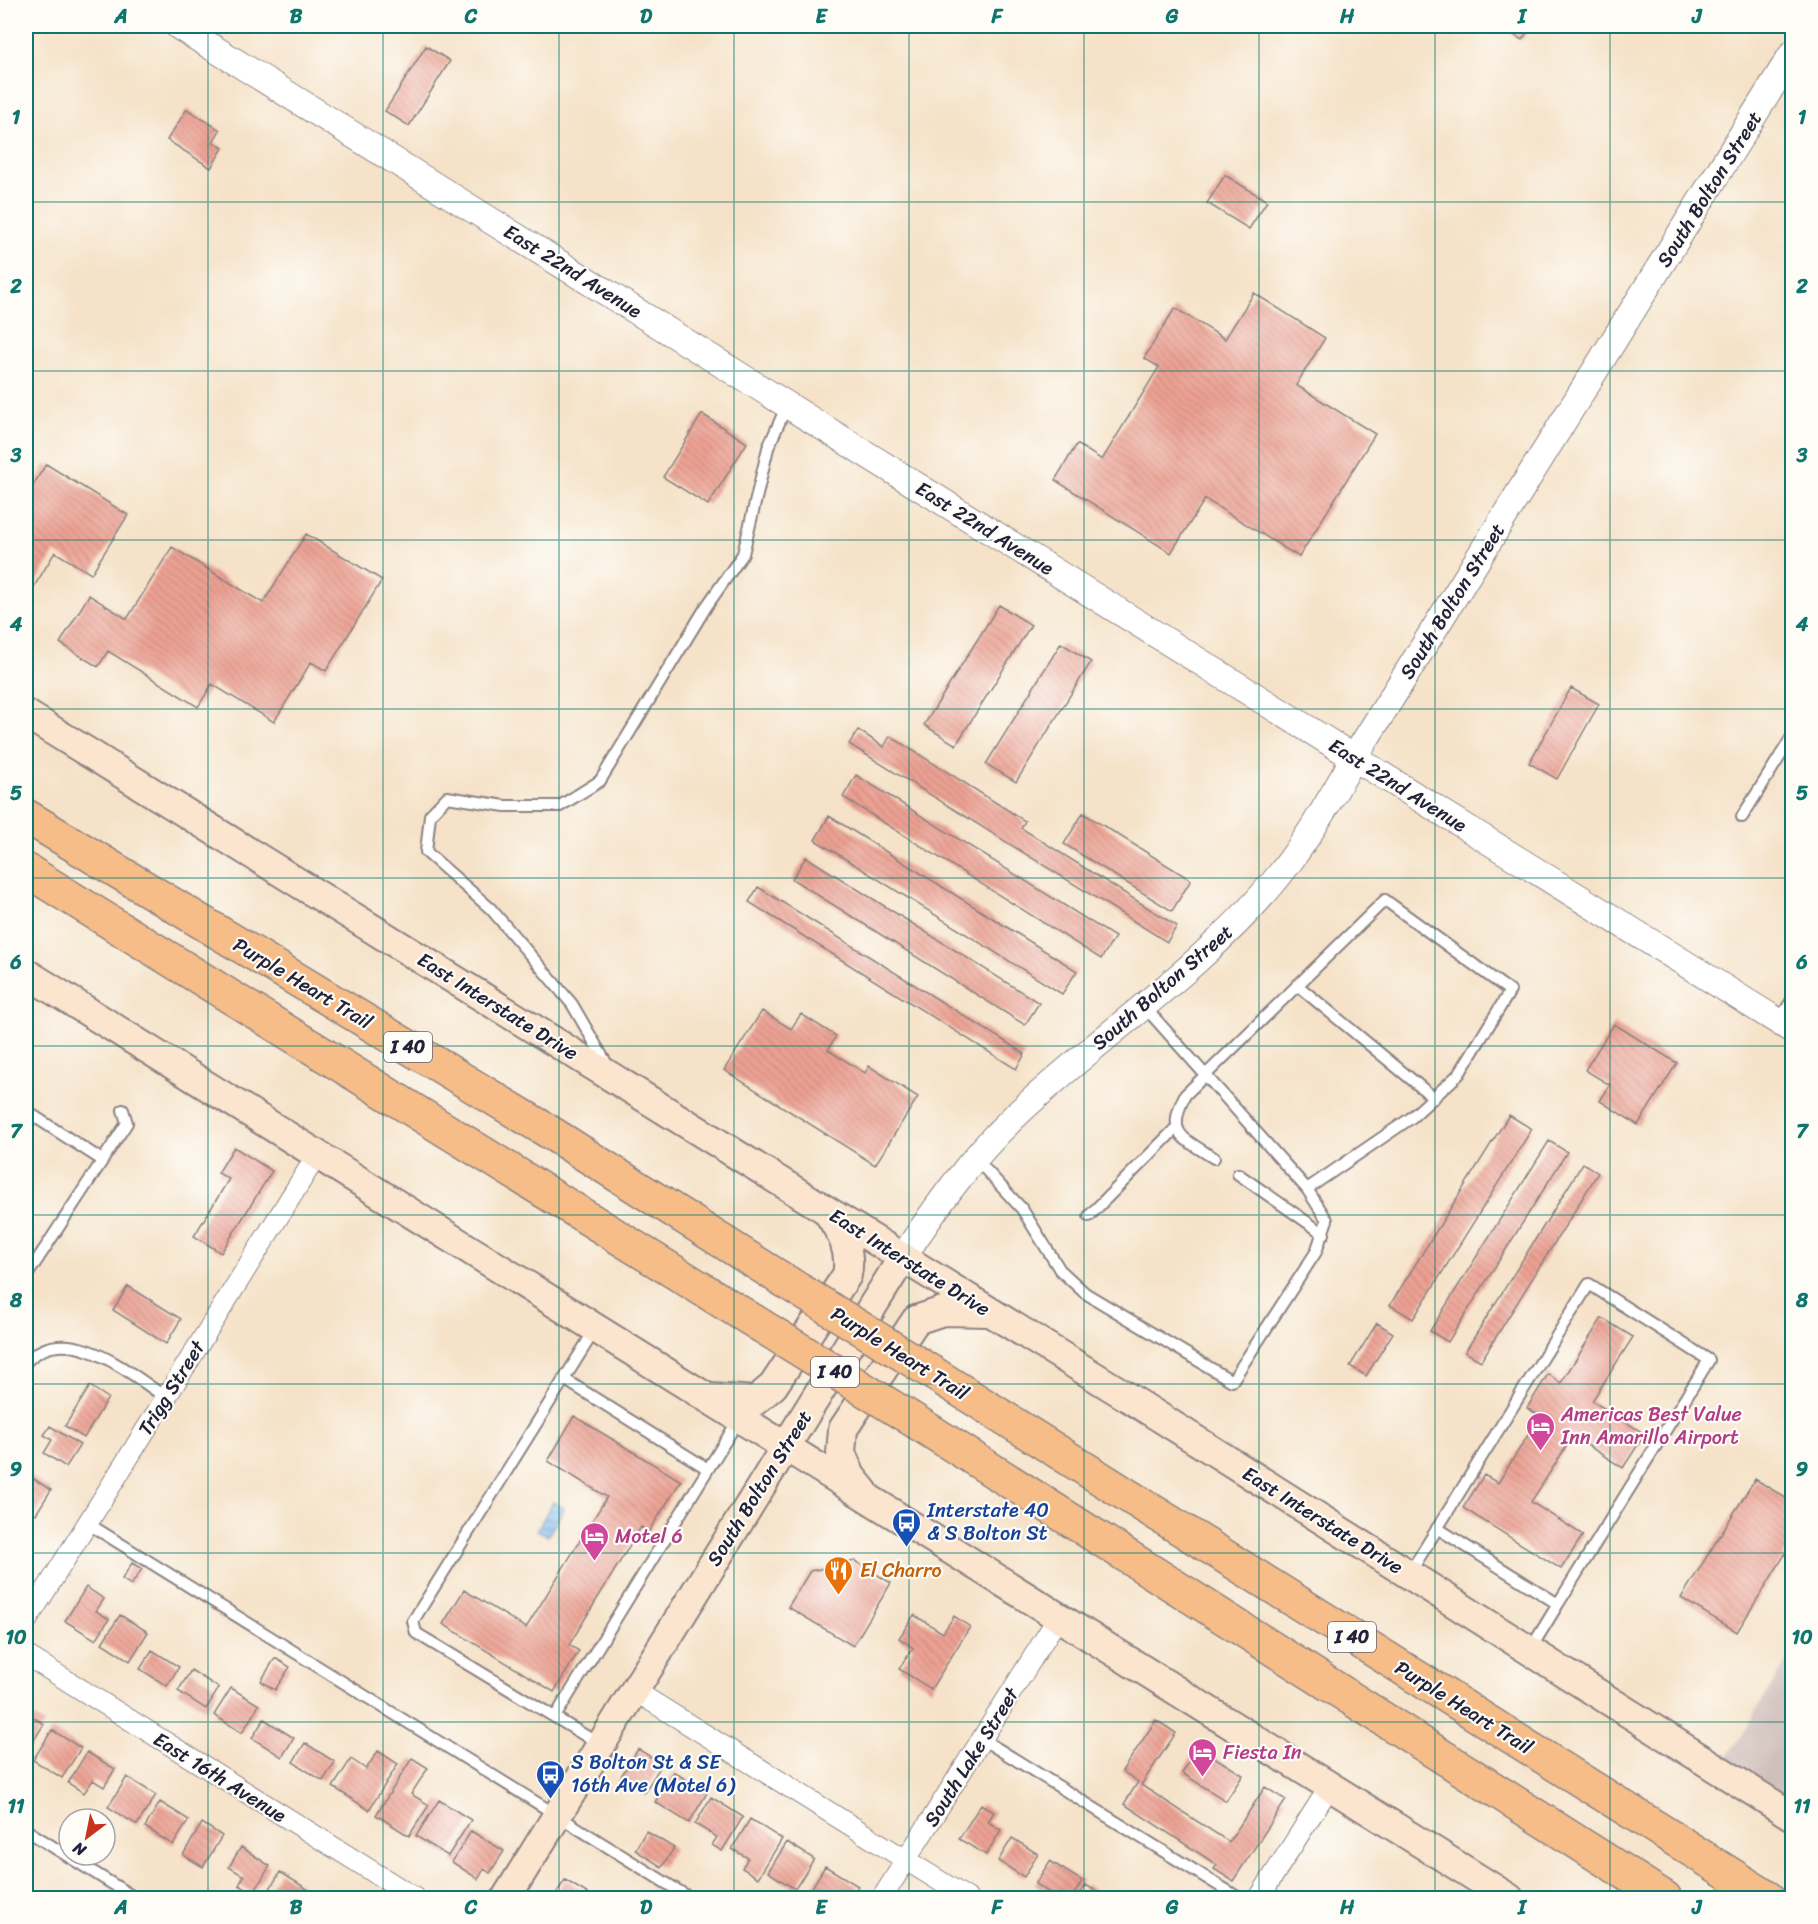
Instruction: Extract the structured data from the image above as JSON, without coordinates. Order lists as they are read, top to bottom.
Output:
{
  "streets": {
    "highway": ["Purple Heart Trail", "I 40"],
    "main road": ["South Bolton Street", "East Interstate Drive"],
    "street": [
      "East 22nd Avenue",
      "Trigg Street",
      "South Lake Street",
      "East 16th Avenue"
    ]
  },
  "crossings": [
    ["South Bolton Street", "East 22nd Avenue"],
    ["South Bolton Street", "East Interstate Drive"]
  ],
  "places": {
    "hotel": ["Americas Best Value Inn Amarillo Airport", "Motel 6", "Fiesta In"],
    "bus stop": ["Interstate 40 & S Bolton St", "S Bolton St & SE 16th Ave (Motel 6)"],
    "restaurant": ["El Charro"]
  },
  "north": "bottom left",
  "grid": {
    "columns": [
      "A",
      "B",
      "C",
      "D",
      "E",
      "F",
      "G",
      "H",
      "I",
      "J"
    ],
    "rows": [
      "1",
      "2",
      "3",
      "4",
      "5",
      "6",
      "7",
      "8",
      "9",
      "10",
      "11"
    ]
  }
}
